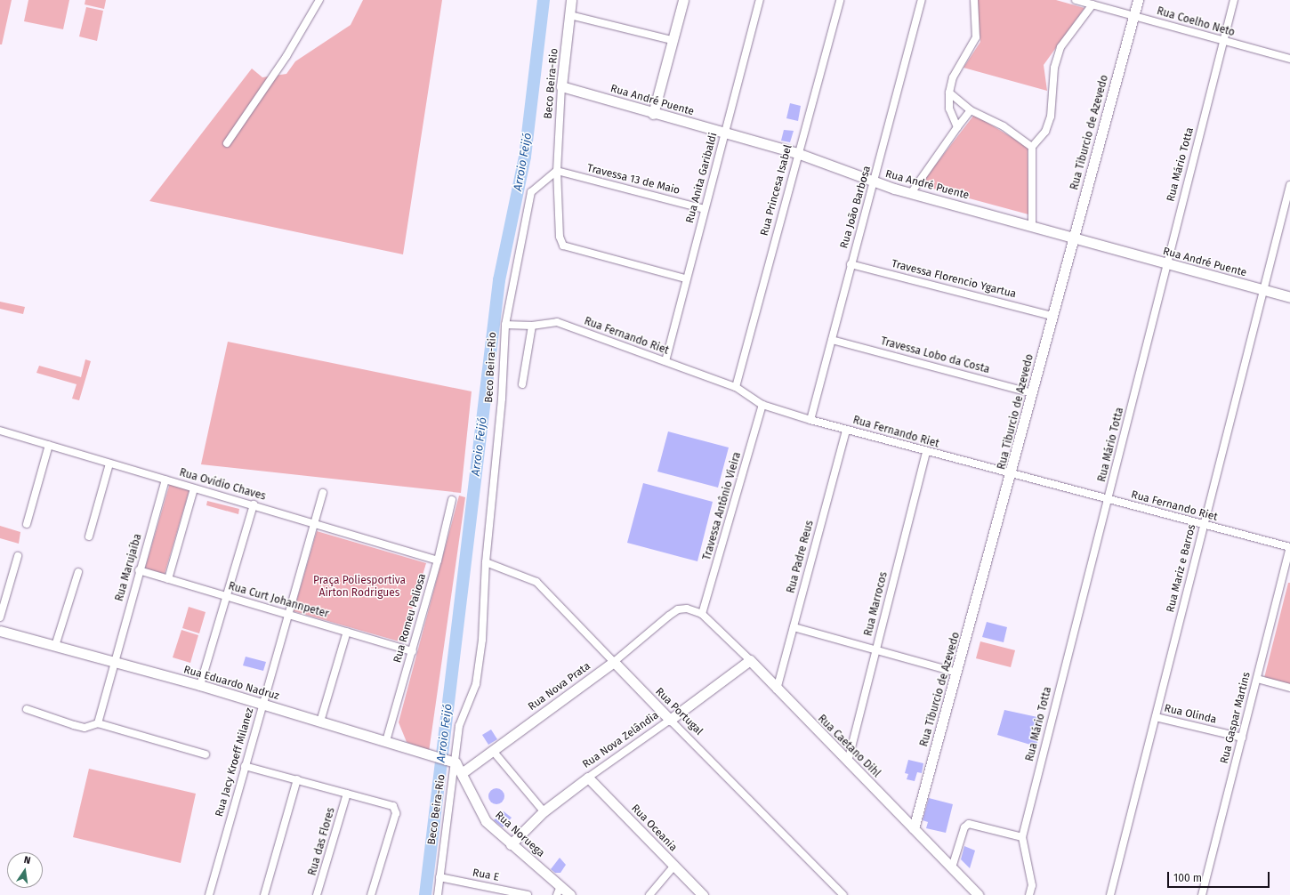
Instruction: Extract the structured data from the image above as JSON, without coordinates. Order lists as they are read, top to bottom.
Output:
{
  "streets": {
    "street": [
      "Rua Coelho Neto",
      "Beco Beira-Rio",
      "Rua André Puente",
      "Rua Tiburcio de Azevedo",
      "Rua Mário Totta",
      "Rua Anita Garibaldi",
      "Travessa 13 de Maio",
      "Rua Princesa Isabel",
      "Rua João Barbosa",
      "Travessa Florencio Ygartua",
      "Rua Fernando Riet",
      "Travessa Lobo da Costa",
      "Rua Ovídio Chaves",
      "Travessa Antônio Vieira",
      "Rua Padre Reus",
      "Rua Marujaíba",
      "Rua Mariz e Barros",
      "Rua Curt Johannpeter",
      "Rua Marrocos",
      "Rua Romeu Paliosa",
      "Rua Eduardo Nadruz",
      "Rua Nova Prata",
      "Rua Portugal",
      "Rua Olinda",
      "Rua Gaspar Martins",
      "Rua Nova Zelândia",
      "Rua Caetano Dihl",
      "Rua Jacy Kroeff Milanez",
      "Rua Oceania",
      "Rua Noruega",
      "Rua das Flores",
      "Rua E"
    ]
  },
  "crossings": [
    ["Rua Coelho Neto", "Rua Tiburcio de Azevedo"],
    ["Rua Coelho Neto", "Rua Mário Totta"],
    ["Beco Beira-Rio", "Rua André Puente"],
    ["Beco Beira-Rio", "Travessa 13 de Maio"],
    ["Beco Beira-Rio", "Rua Fernando Riet"],
    ["Beco Beira-Rio", "Rua Eduardo Nadruz"],
    ["Beco Beira-Rio", "Rua Portugal"],
    ["Beco Beira-Rio", "Rua Noruega"],
    ["Beco Beira-Rio", "Rua E"],
    ["Rua André Puente", "Rua Tiburcio de Azevedo"],
    ["Rua André Puente", "Rua Mário Totta"],
    ["Rua André Puente", "Rua Anita Garibaldi"],
    ["Rua André Puente", "Rua Princesa Isabel"],
    ["Rua André Puente", "Rua João Barbosa"],
    ["Rua André Puente", "Rua Mariz e Barros"],
    ["Rua Tiburcio de Azevedo", "Travessa Florencio Ygartua"],
    ["Rua Tiburcio de Azevedo", "Rua Fernando Riet"],
    ["Rua Tiburcio de Azevedo", "Travessa Lobo da Costa"],
    ["Rua Tiburcio de Azevedo", "Rua Caetano Dihl"],
    ["Rua Mário Totta", "Rua Fernando Riet"],
    ["Rua Anita Garibaldi", "Travessa 13 de Maio"],
    ["Rua Anita Garibaldi", "Rua Fernando Riet"],
    ["Rua Princesa Isabel", "Rua Fernando Riet"],
    ["Rua João Barbosa", "Travessa Florencio Ygartua"],
    ["Rua João Barbosa", "Rua Fernando Riet"],
    ["Rua João Barbosa", "Travessa Lobo da Costa"],
    ["Rua Fernando Riet", "Travessa Antônio Vieira"],
    ["Rua Fernando Riet", "Rua Padre Reus"],
    ["Rua Fernando Riet", "Rua Mariz e Barros"],
    ["Rua Fernando Riet", "Rua Marrocos"],
    ["Rua Fernando Riet", "Rua Gaspar Martins"],
    ["Rua Ovídio Chaves", "Rua Marujaíba"],
    ["Rua Ovídio Chaves", "Rua Romeu Paliosa"],
    ["Rua Ovídio Chaves", "Rua Jacy Kroeff Milanez"],
    ["Travessa Antônio Vieira", "Rua Nova Prata"],
    ["Travessa Antônio Vieira", "Rua Caetano Dihl"],
    ["Rua Padre Reus", "Rua Caetano Dihl"],
    ["Rua Marujaíba", "Rua Curt Johannpeter"],
    ["Rua Marujaíba", "Rua Eduardo Nadruz"],
    ["Rua Mariz e Barros", "Rua Olinda"],
    ["Rua Curt Johannpeter", "Rua Romeu Paliosa"],
    ["Rua Curt Johannpeter", "Rua Jacy Kroeff Milanez"],
    ["Rua Marrocos", "Rua Caetano Dihl"],
    ["Rua Romeu Paliosa", "Rua Eduardo Nadruz"],
    ["Rua Eduardo Nadruz", "Rua Jacy Kroeff Milanez"],
    ["Rua Eduardo Nadruz", "Rua Noruega"],
    ["Rua Nova Prata", "Rua Portugal"],
    ["Rua Nova Prata", "Rua Caetano Dihl"],
    ["Rua Nova Prata", "Rua Noruega"],
    ["Rua Portugal", "Rua Nova Zelândia"],
    ["Rua Olinda", "Rua Gaspar Martins"],
    ["Rua Nova Zelândia", "Rua Caetano Dihl"],
    ["Rua Nova Zelândia", "Rua Oceania"],
    ["Rua Nova Zelândia", "Rua Noruega"]
  ],
  "water": ["Arroio Feijó"],
  "parks": ["Praça Poliesportiva Airton Rodrigues"],
  "scale_bar": "100 m",
  "north": "top"
}
